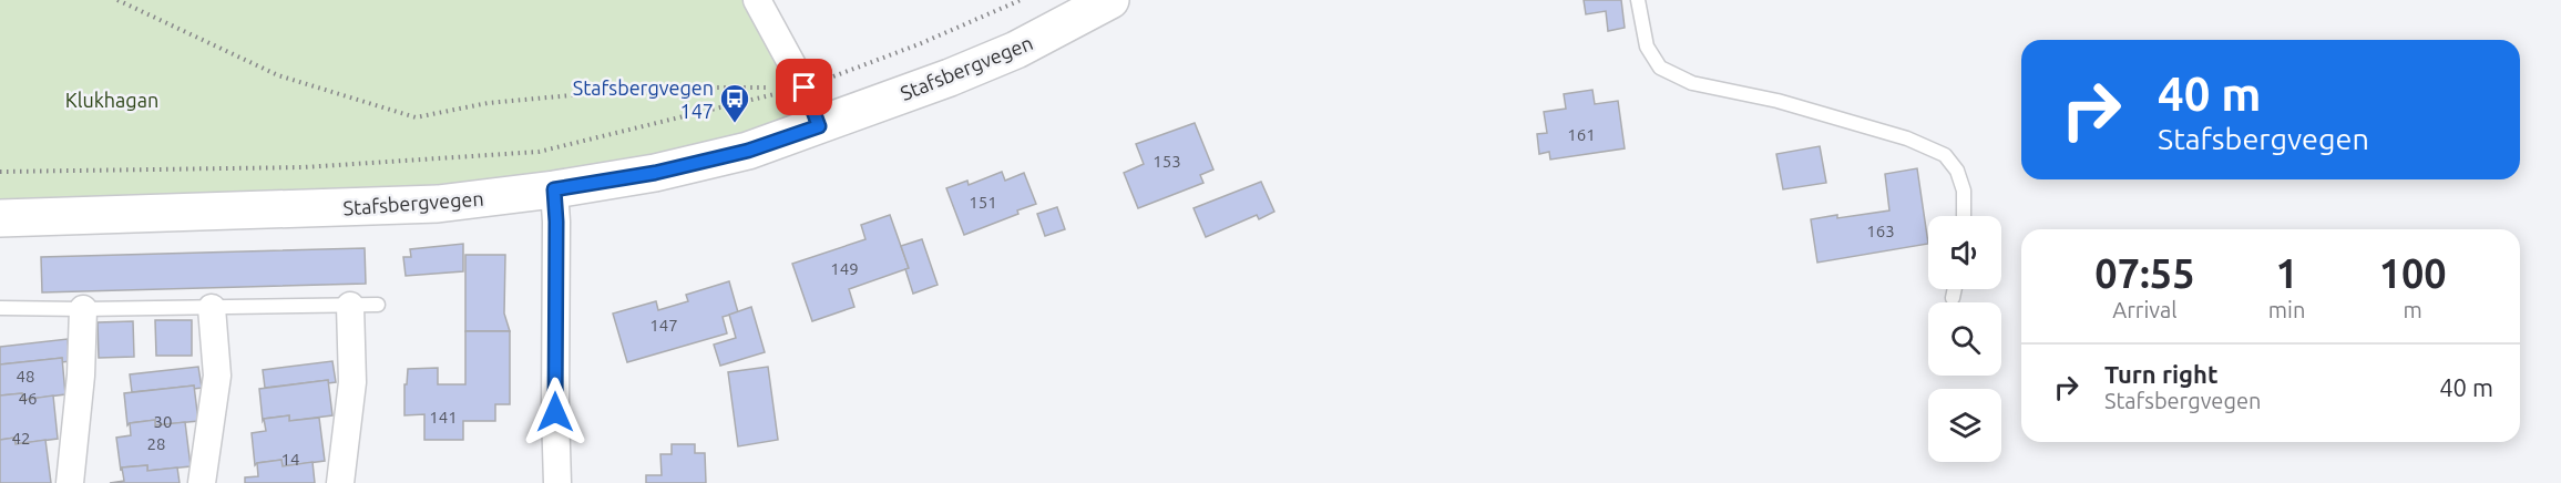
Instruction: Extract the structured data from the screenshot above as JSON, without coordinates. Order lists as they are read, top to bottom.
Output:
{
  "streets": {
    "main road": ["Stafsbergvegen"]
  },
  "parks": ["Klukhagan"],
  "places": {
    "bus stop": ["Stafsbergvegen 147"]
  },
  "house_numbers": [
    "161",
    "153",
    "151",
    "163",
    "149",
    "147",
    "48",
    "46",
    "141",
    "30",
    "42",
    "28",
    "14"
  ],
  "page": {
    "turn": ["40 m", "Stafsbergvegen"],
    "eta": [
      "07:55",
      "Arrival",
      "1",
      "min",
      "100",
      "m"
    ],
    "list": [
      {
        "name": "Turn right",
        "note": "Stafsbergvegen",
        "value": "40 m"
      }
    ]
  }
}
